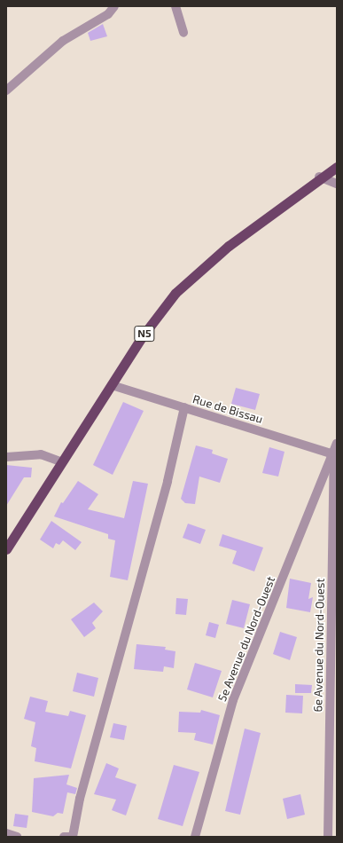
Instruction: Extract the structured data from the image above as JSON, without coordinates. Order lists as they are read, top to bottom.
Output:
{
  "streets": {
    "highway": ["N5"],
    "street": ["Rue de Bissau", "5e Avenue du Nord-Ouest", "6e Avenue du Nord-Ouest"]
  },
  "crossings": [
    ["N5", "Rue de Bissau"],
    ["Rue de Bissau", "5e Avenue du Nord-Ouest"],
    ["Rue de Bissau", "6e Avenue du Nord-Ouest"],
    ["5e Avenue du Nord-Ouest", "6e Avenue du Nord-Ouest"]
  ]
}
